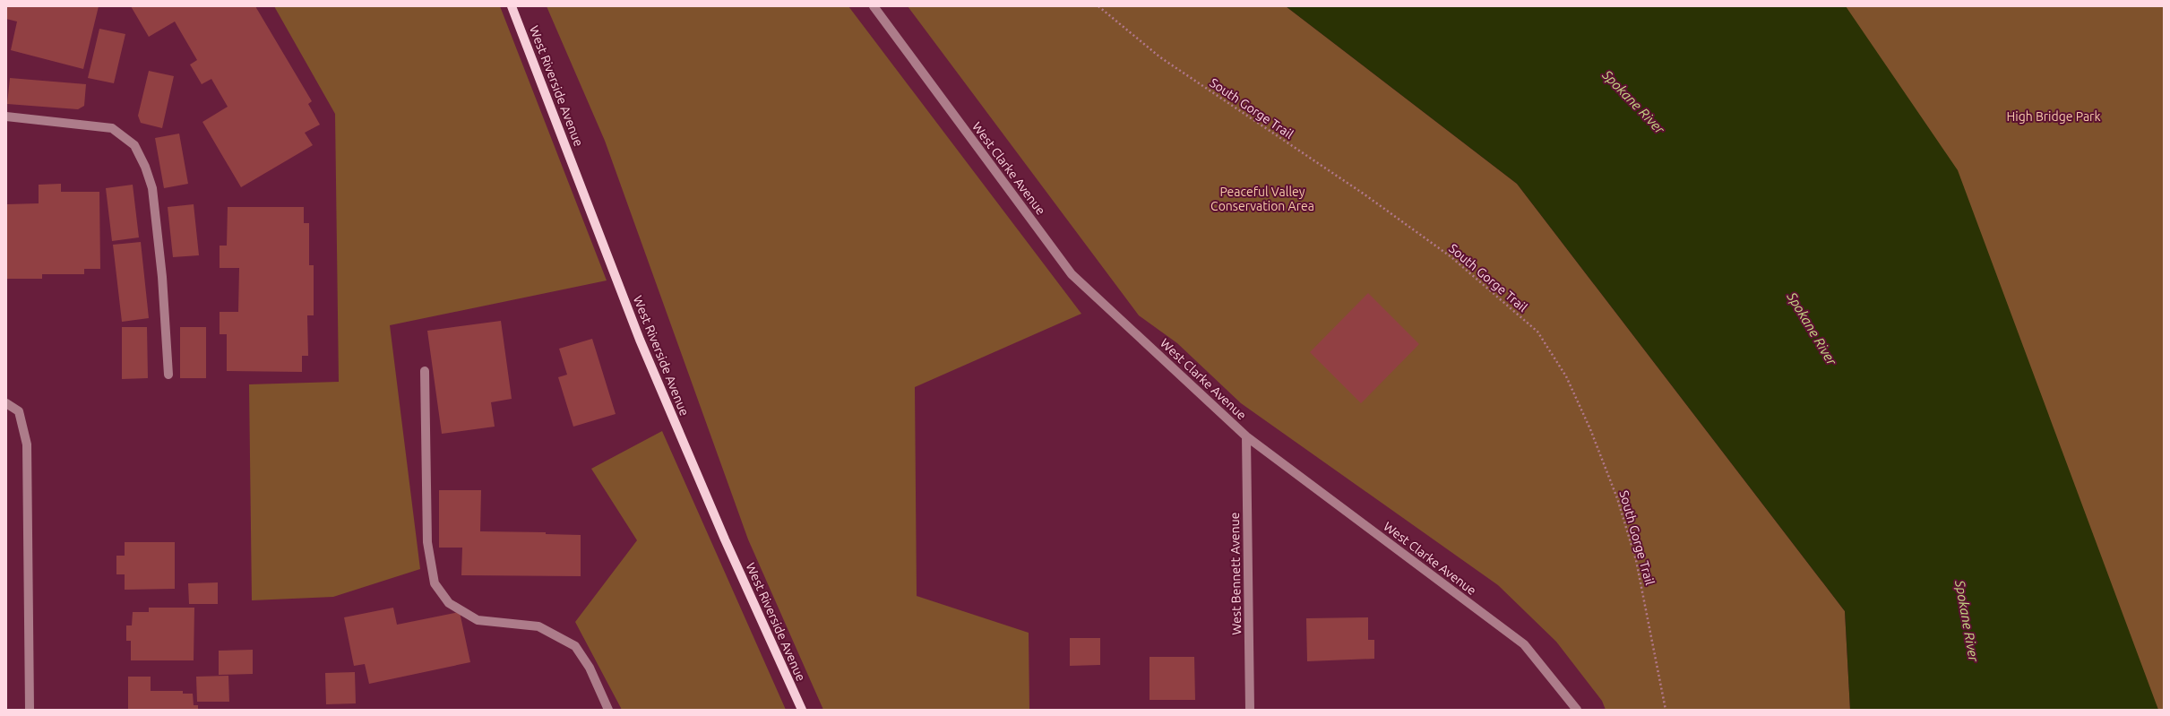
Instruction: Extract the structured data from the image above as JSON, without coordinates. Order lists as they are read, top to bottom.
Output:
{
  "streets": {
    "main road": ["West Riverside Avenue"],
    "street": ["West Clarke Avenue", "West Bennett Avenue"],
    "path": ["South Gorge Trail"]
  },
  "crossings": [
    ["West Clarke Avenue", "West Bennett Avenue"]
  ],
  "water": ["Spokane River"],
  "parks": ["High Bridge Park", "Peaceful Valley Conservation Area"]
}
